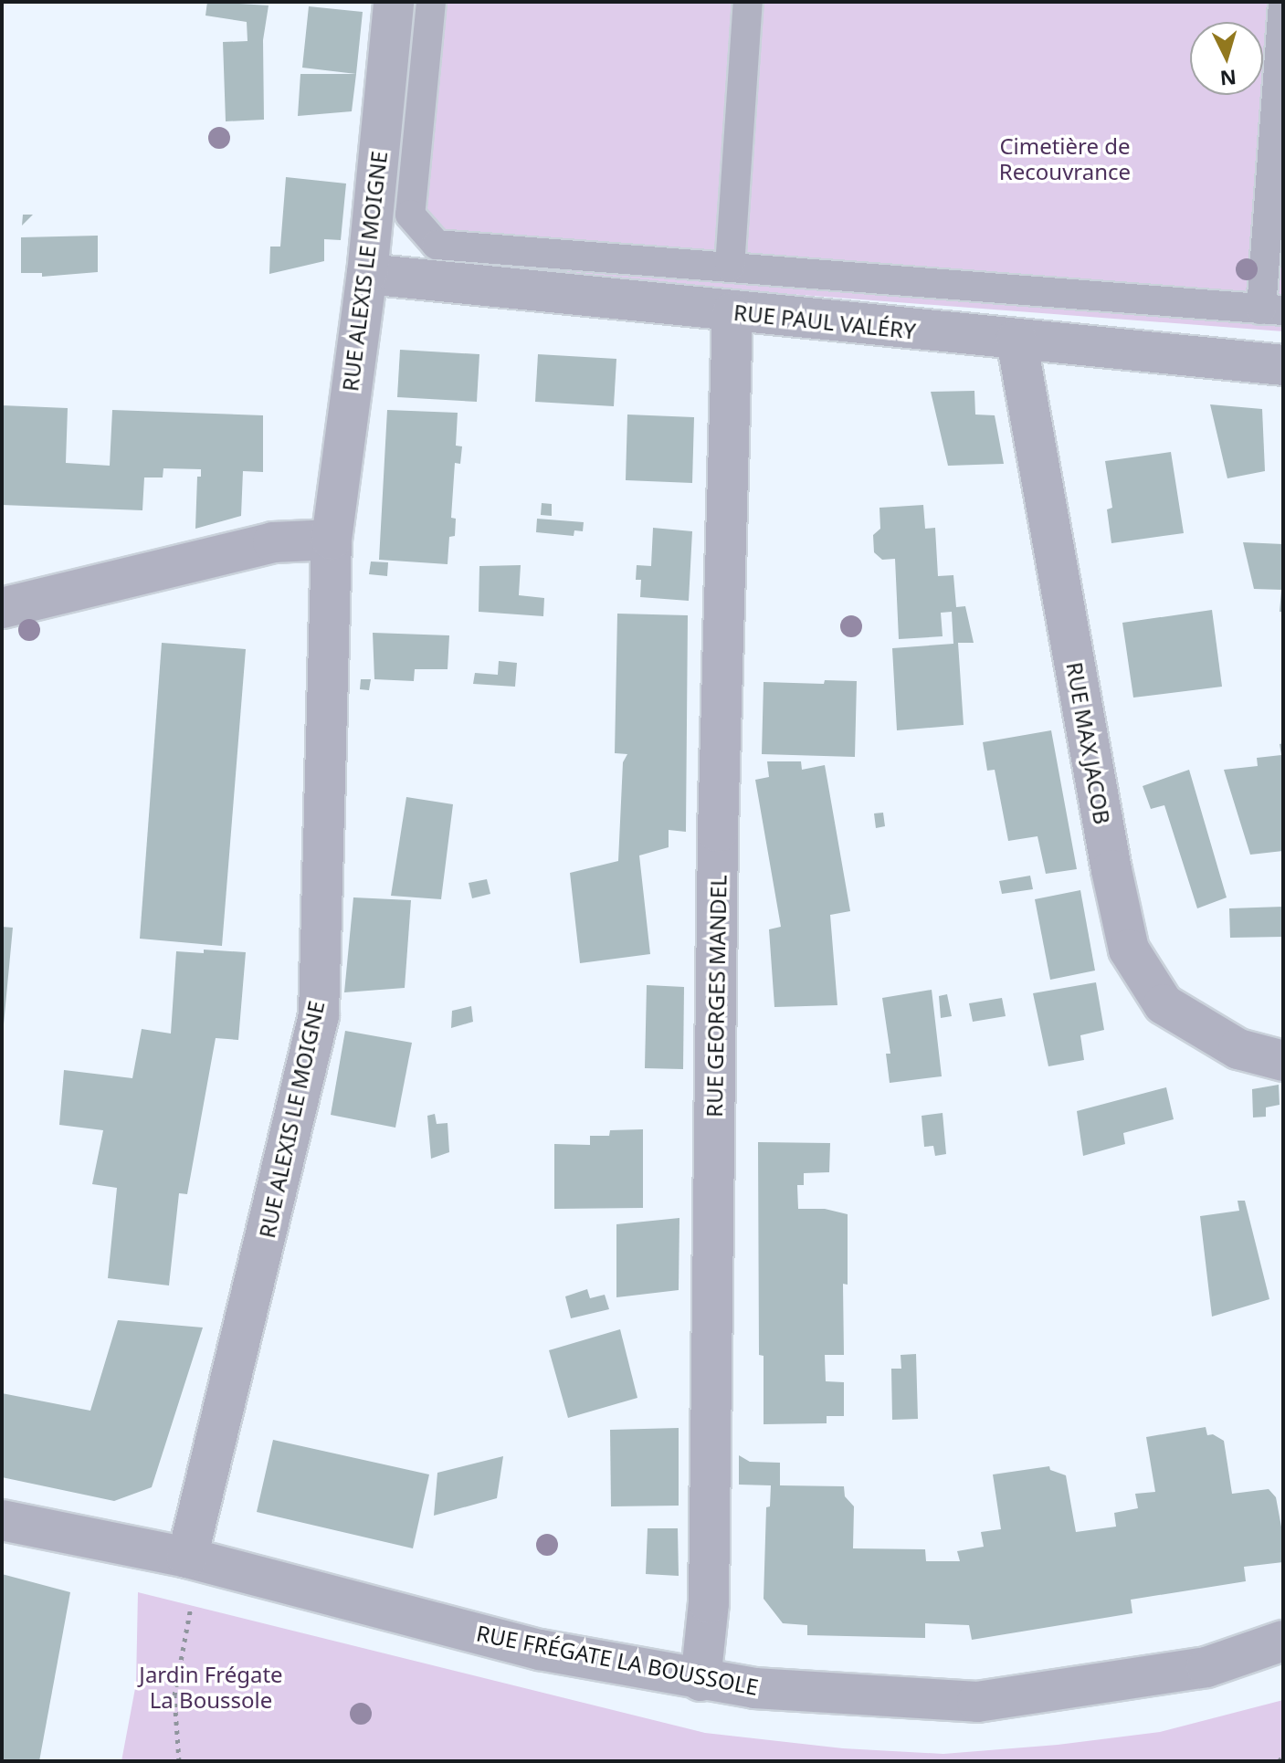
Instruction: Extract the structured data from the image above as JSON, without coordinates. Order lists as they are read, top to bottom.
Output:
{
  "streets": {
    "street": [
      "RUE ALEXIS LE MOIGNE",
      "RUE PAUL VALÉRY",
      "RUE MAX JACOB",
      "RUE GEORGES MANDEL",
      "RUE FRÉGATE LA BOUSSOLE"
    ]
  },
  "crossings": [
    ["RUE ALEXIS LE MOIGNE", "RUE PAUL VALÉRY"],
    ["RUE ALEXIS LE MOIGNE", "RUE FRÉGATE LA BOUSSOLE"],
    ["RUE PAUL VALÉRY", "RUE MAX JACOB"],
    ["RUE PAUL VALÉRY", "RUE GEORGES MANDEL"],
    ["RUE GEORGES MANDEL", "RUE FRÉGATE LA BOUSSOLE"]
  ],
  "parks": ["Cimetière de Recouvrance", "Jardin Frégate La Boussole"],
  "north": "bottom"
}
